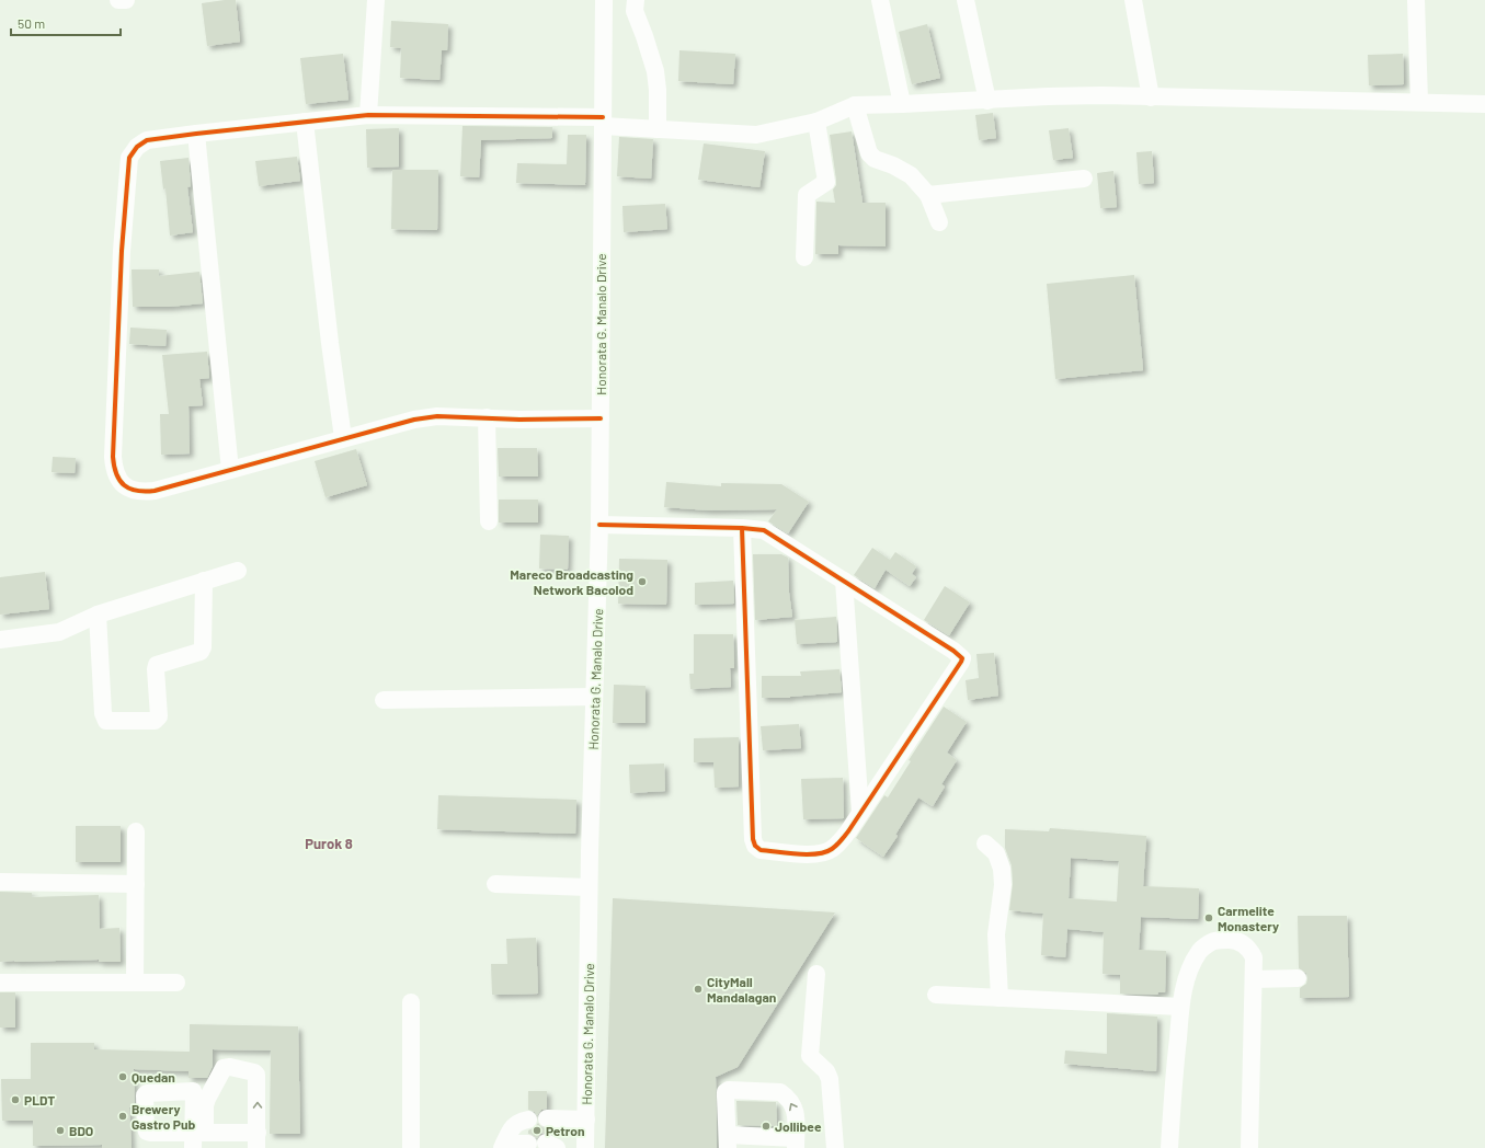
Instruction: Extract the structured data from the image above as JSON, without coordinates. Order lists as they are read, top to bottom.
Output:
{
  "streets": {
    "street": ["Honorata G. Manalo Drive"]
  },
  "districts": ["Purok 8"],
  "places": [
    "Mareco Broadcasting Network Bacolod",
    "Carmelite Monastery",
    "CityMall Mandalagan",
    "Quedan",
    "PLDT",
    "Brewery Gastro Pub",
    "Jollibee",
    "BDO",
    "Petron"
  ],
  "scale_bar": "50 m"
}
